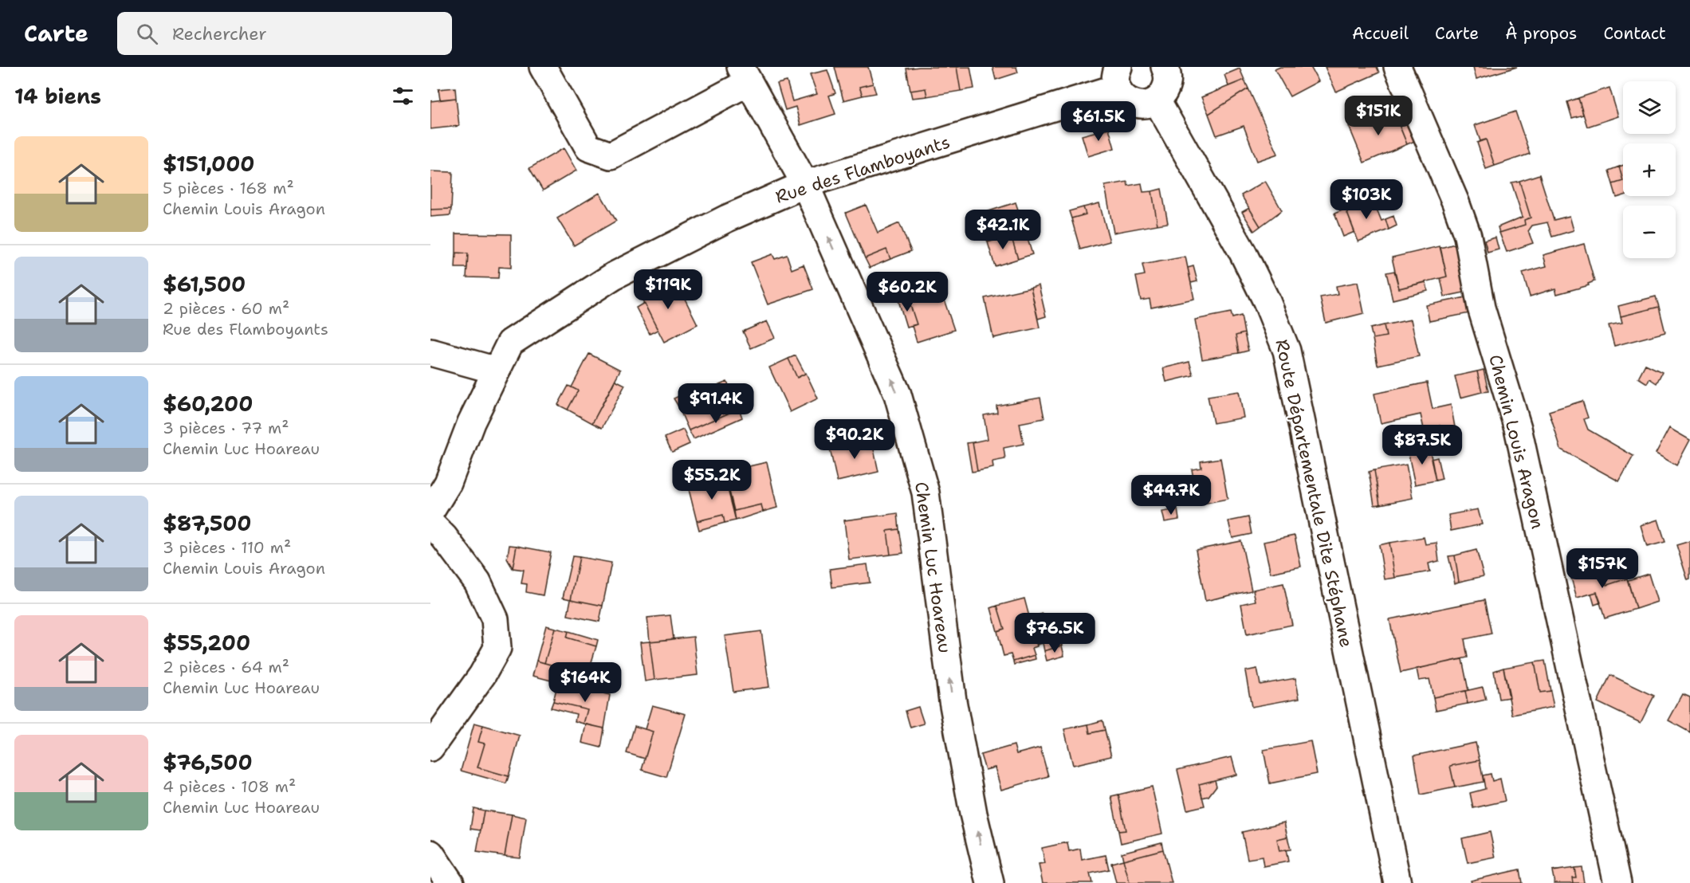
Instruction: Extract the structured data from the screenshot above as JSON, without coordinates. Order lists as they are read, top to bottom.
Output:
{
  "streets": {
    "street": [
      "Rue des Flamboyants",
      "Chemin Louis Aragon",
      "Route Départementale Dite Stéphane",
      "Chemin Luc Hoareau"
    ]
  },
  "crossings": [
    ["Rue des Flamboyants", "Chemin Luc Hoareau"]
  ],
  "one_way": ["Chemin Luc Hoareau"],
  "page": {
    "header": "Carte",
    "search": "Rechercher",
    "nav": [
      "Accueil",
      "Carte",
      "À propos",
      "Contact"
    ],
    "heading": "14 biens",
    "map_buttons": ["+", "−"],
    "price": [
      "$151K",
      "$61.5K",
      "$103K",
      "$42.1K",
      "$119K",
      "$60.2K",
      "$91.4K",
      "$90.2K",
      "$87.5K",
      "$55.2K",
      "$44.7K",
      "$157K",
      "$76.5K",
      "$164K"
    ],
    "list": [
      {
        "name": "$151,000",
        "note": "5 pièces · 168 m² · Chemin Louis Aragon"
      },
      {
        "name": "$61,500",
        "note": "2 pièces · 60 m² · Rue des Flamboyants"
      },
      {
        "name": "$60,200",
        "note": "3 pièces · 77 m² · Chemin Luc Hoareau"
      },
      {
        "name": "$87,500",
        "note": "3 pièces · 110 m² · Chemin Louis Aragon"
      },
      {
        "name": "$55,200",
        "note": "2 pièces · 64 m² · Chemin Luc Hoareau"
      },
      {
        "name": "$76,500",
        "note": "4 pièces · 108 m² · Chemin Luc Hoareau"
      }
    ]
  }
}
